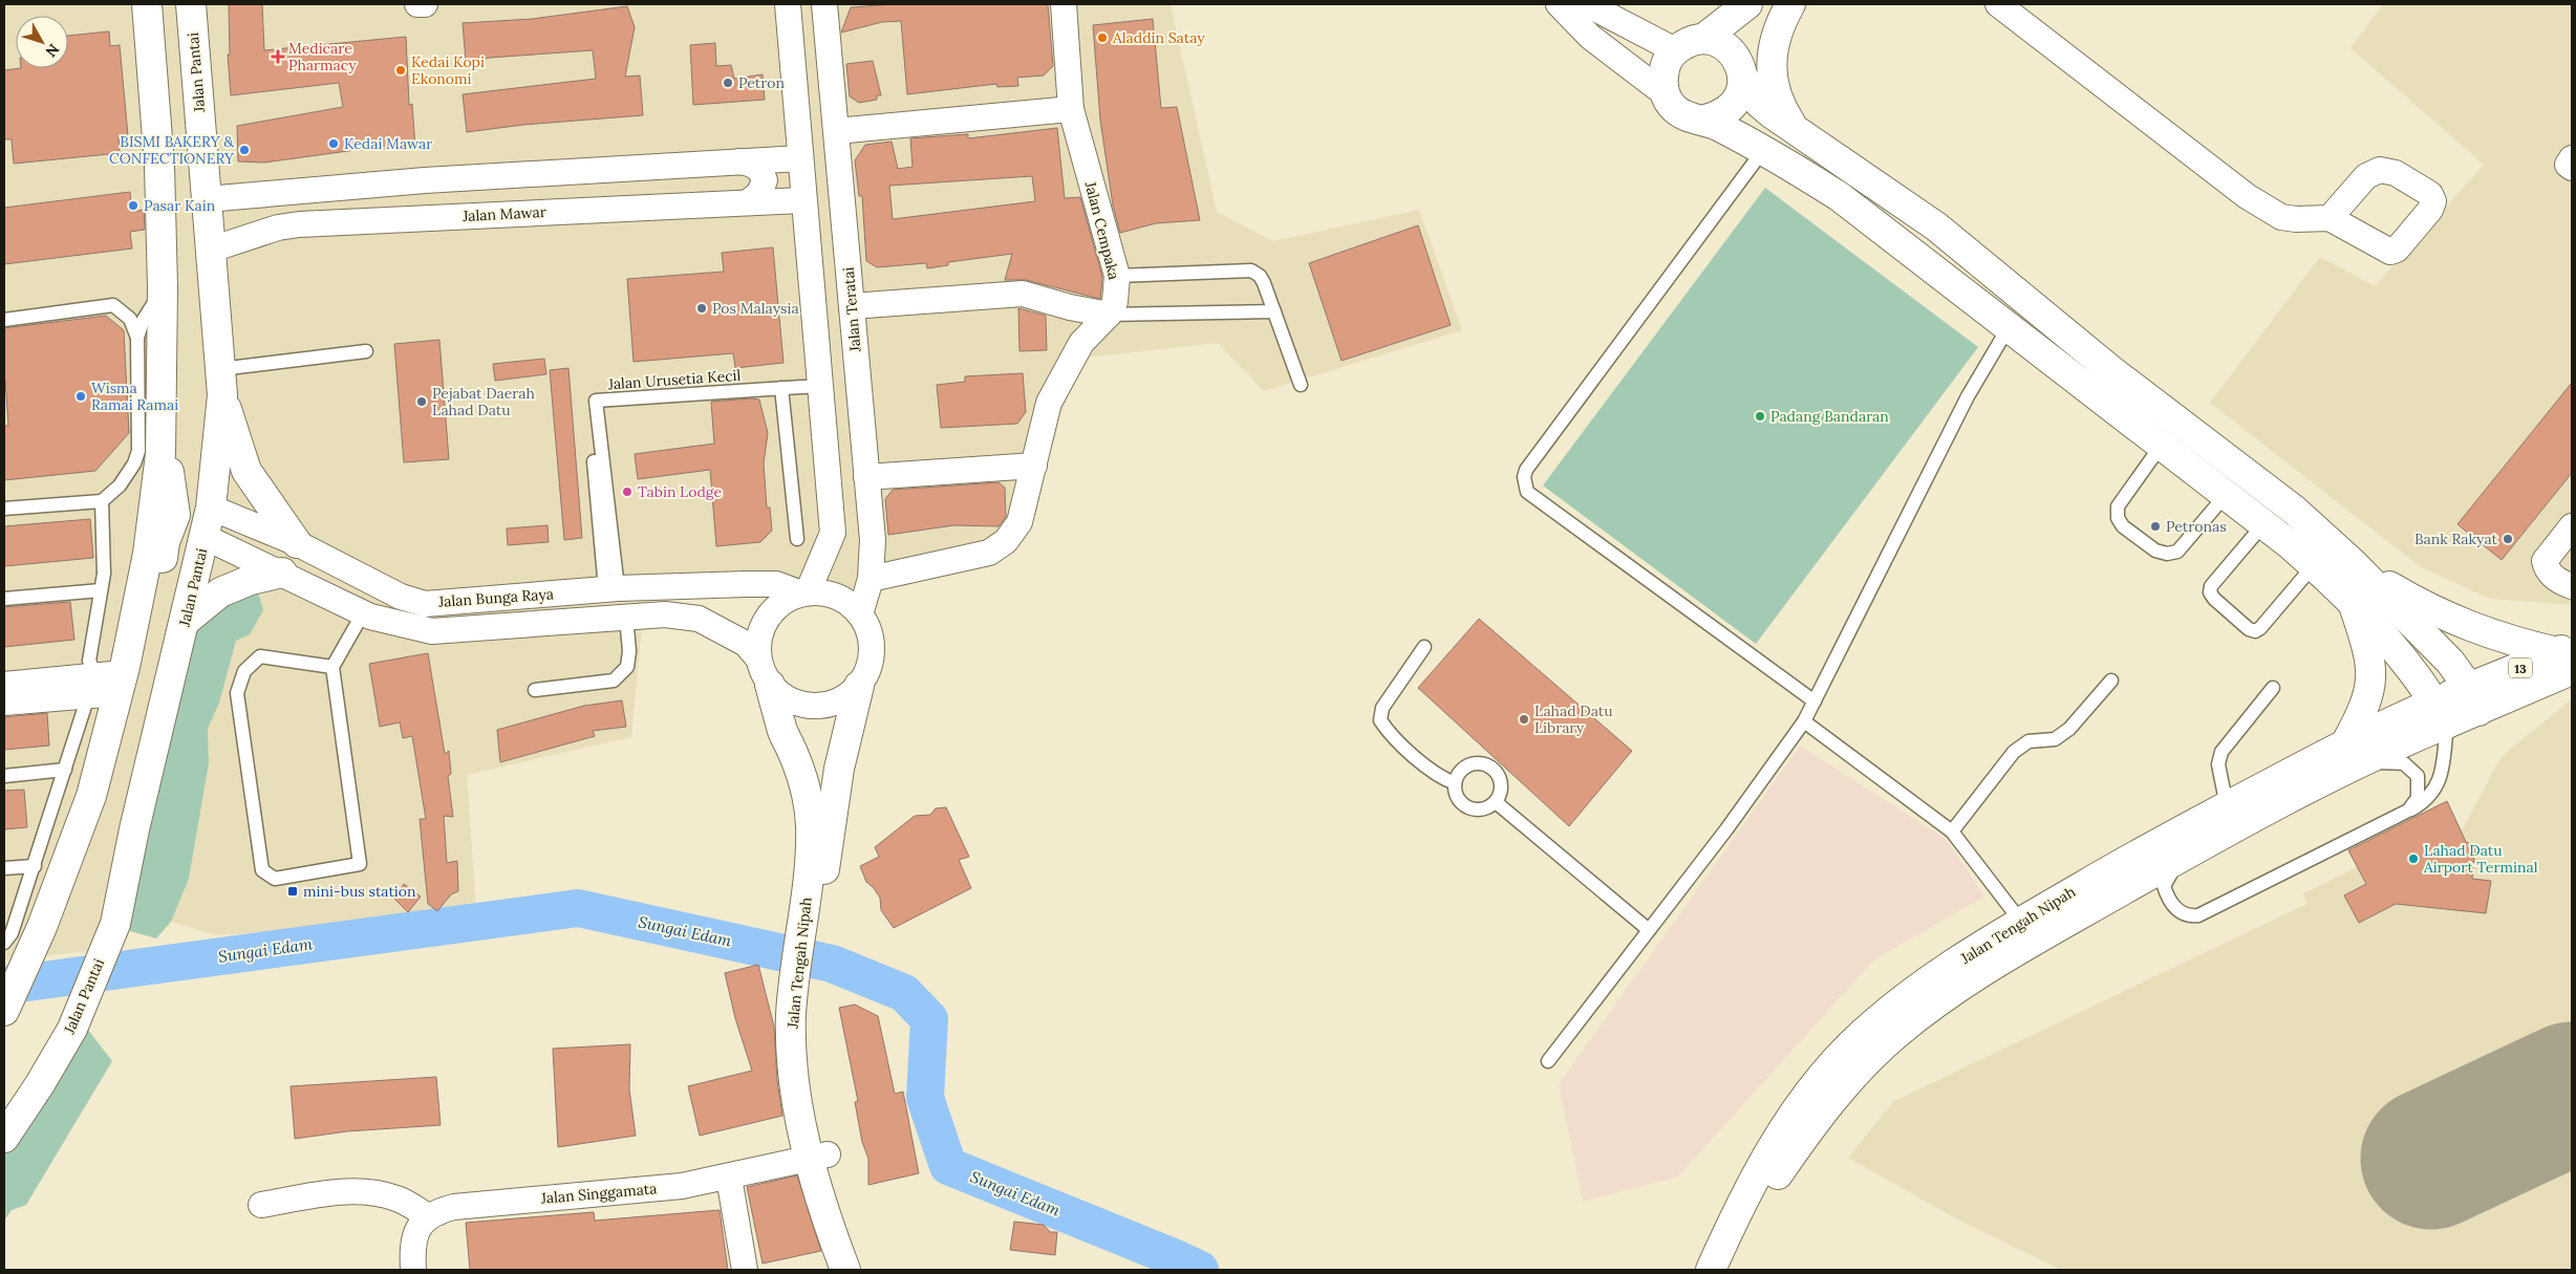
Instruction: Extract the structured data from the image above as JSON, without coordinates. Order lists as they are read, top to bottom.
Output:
{
  "streets": {
    "main road": ["Jalan Pantai", "13", "Jalan Tengah Nipah"],
    "street": [
      "Jalan Mawar",
      "Jalan Cempaka",
      "Jalan Teratai",
      "Jalan Bunga Raya",
      "Jalan Singgamata"
    ],
    "lane": ["Jalan Urusetia Kecil"]
  },
  "crossings": [
    ["Jalan Pantai", "Jalan Mawar"],
    ["Jalan Pantai", "Jalan Bunga Raya"],
    ["Jalan Cempaka", "Jalan Teratai"],
    ["Jalan Teratai", "Jalan Bunga Raya"],
    ["Jalan Teratai", "Jalan Tengah Nipah"],
    ["Jalan Urusetia Kecil", "Jalan Bunga Raya"],
    ["Jalan Bunga Raya", "Jalan Tengah Nipah"],
    ["13", "Jalan Tengah Nipah"],
    ["Jalan Tengah Nipah", "Jalan Singgamata"]
  ],
  "water": ["Sungai Edam"],
  "places": {
    "other": [
      "Aladdin Satay",
      "Kedai Kopi Ekonomi",
      "Petron",
      "Kedai Mawar",
      "BISMI BAKERY & CONFECTIONERY",
      "Pasar Kain",
      "Pos Malaysia",
      "Wisma Ramai Ramai",
      "Pejabat Daerah Lahad Datu",
      "Padang Bandaran",
      "Tabin Lodge",
      "Petronas",
      "Bank Rakyat",
      "Lahad Datu Library",
      "Lahad Datu Airport Terminal"
    ],
    "health": ["Medicare Pharmacy"],
    "transit": ["mini-bus station"]
  },
  "north": "bottom right"
}
